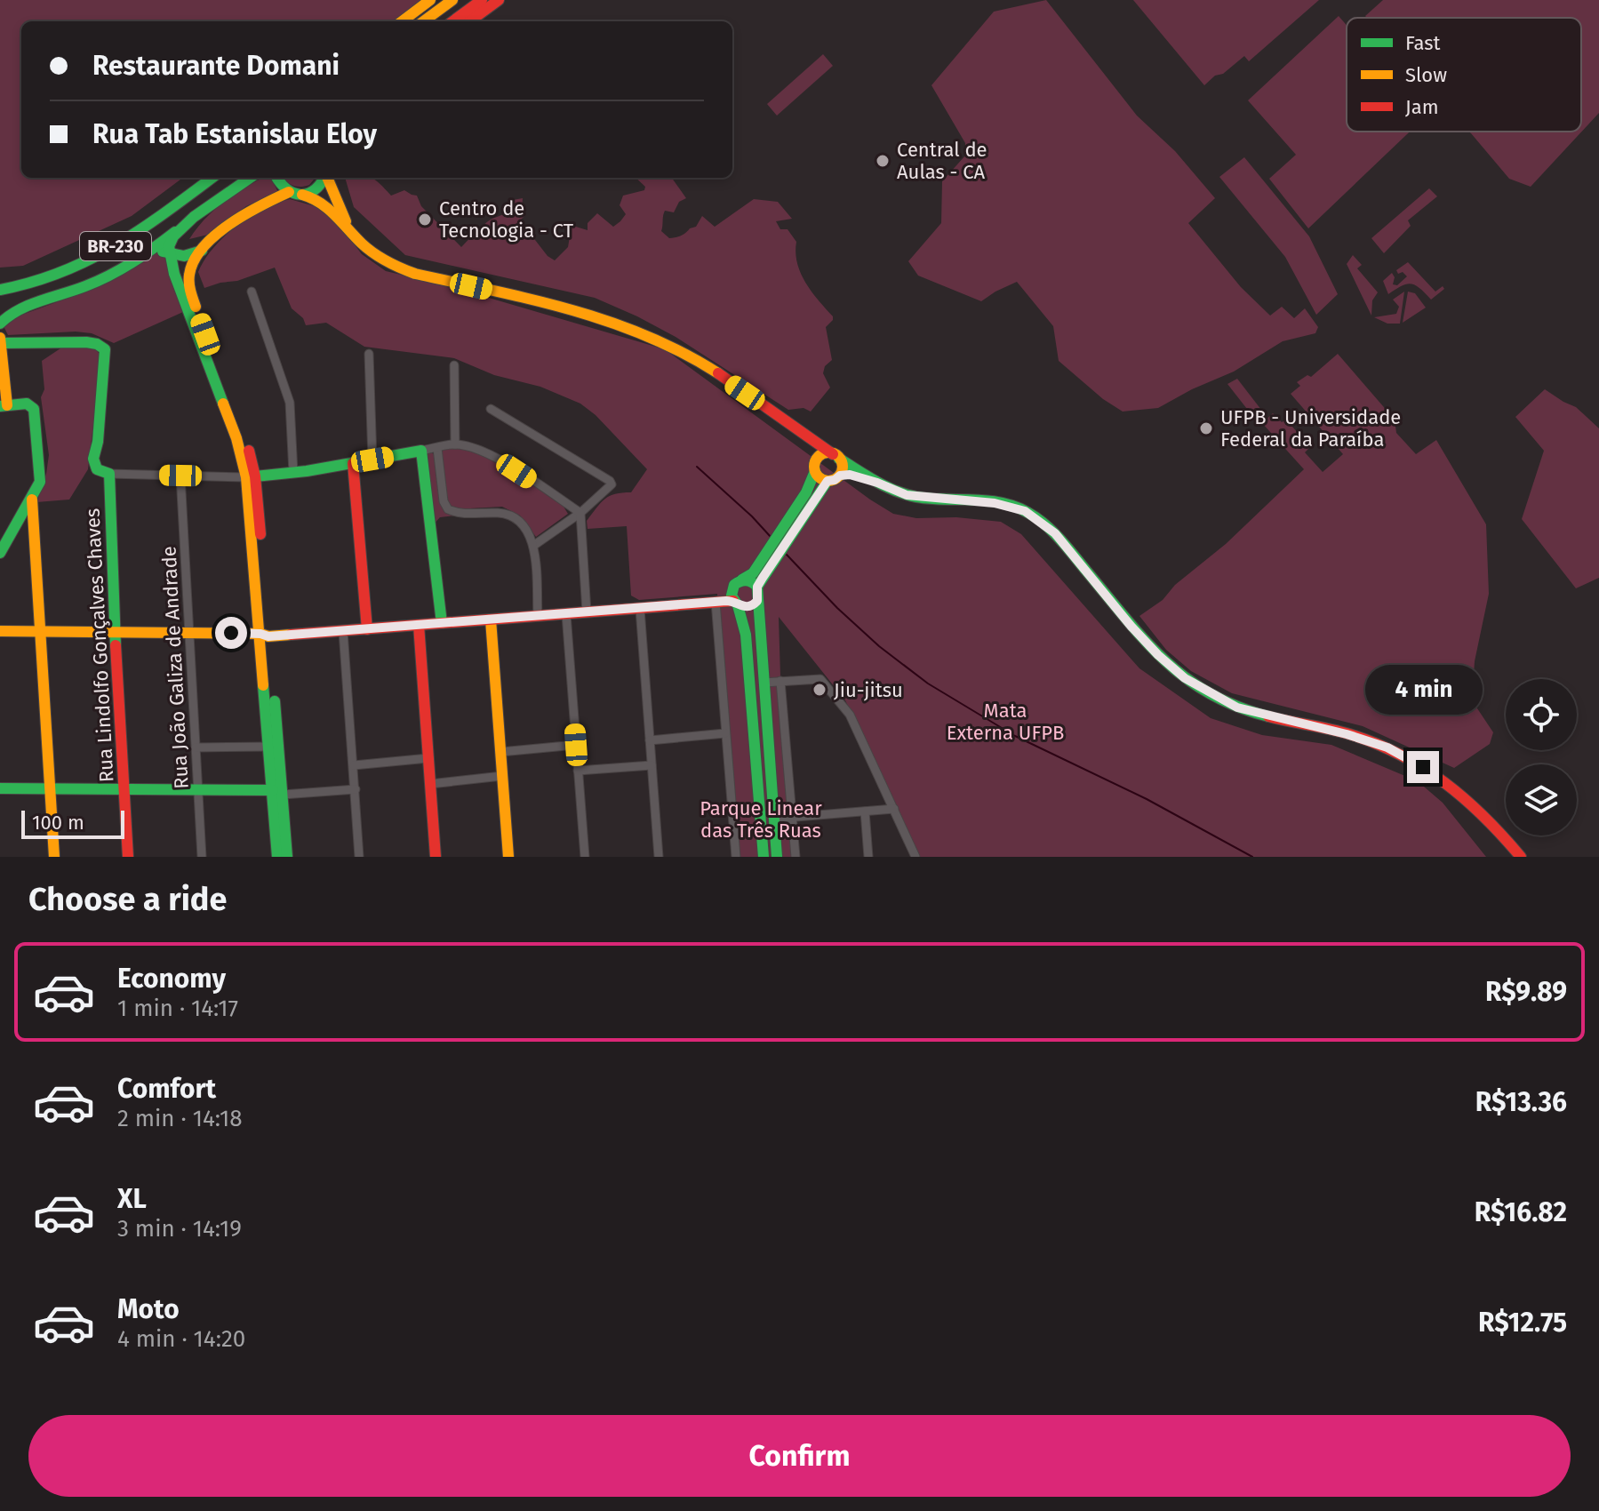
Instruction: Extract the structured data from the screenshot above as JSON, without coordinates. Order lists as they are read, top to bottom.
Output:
{
  "streets": {
    "main road": ["BR-230", "Rua Lindolfo Gonçalves Chaves"],
    "street": ["Rua João Galiza de Andrade"]
  },
  "parks": ["Mata Externa UFPB", "Parque Linear das Três Ruas"],
  "places": [
    "Central de Aulas - CA",
    "Centro de Tecnologia - CT",
    "UFPB - Universidade Federal da Paraíba",
    "Jiu-jitsu"
  ],
  "legend": ["Fast", "Slow", "Jam"],
  "scale_bar": "100 m",
  "page": {
    "banner": ["Restaurante Domani", "Rua Tab Estanislau Eloy"],
    "bubble": "4 min",
    "scale": "100 m",
    "heading": "Choose a ride",
    "list": [
      {
        "name": "Economy",
        "note": "1 min · 14:17",
        "value": "R$9.89"
      },
      {
        "name": "Comfort",
        "note": "2 min · 14:18",
        "value": "R$13.36"
      },
      {
        "name": "XL",
        "note": "3 min · 14:19",
        "value": "R$16.82"
      },
      {
        "name": "Moto",
        "note": "4 min · 14:20",
        "value": "R$12.75"
      }
    ],
    "buttons": "Confirm"
  }
}
